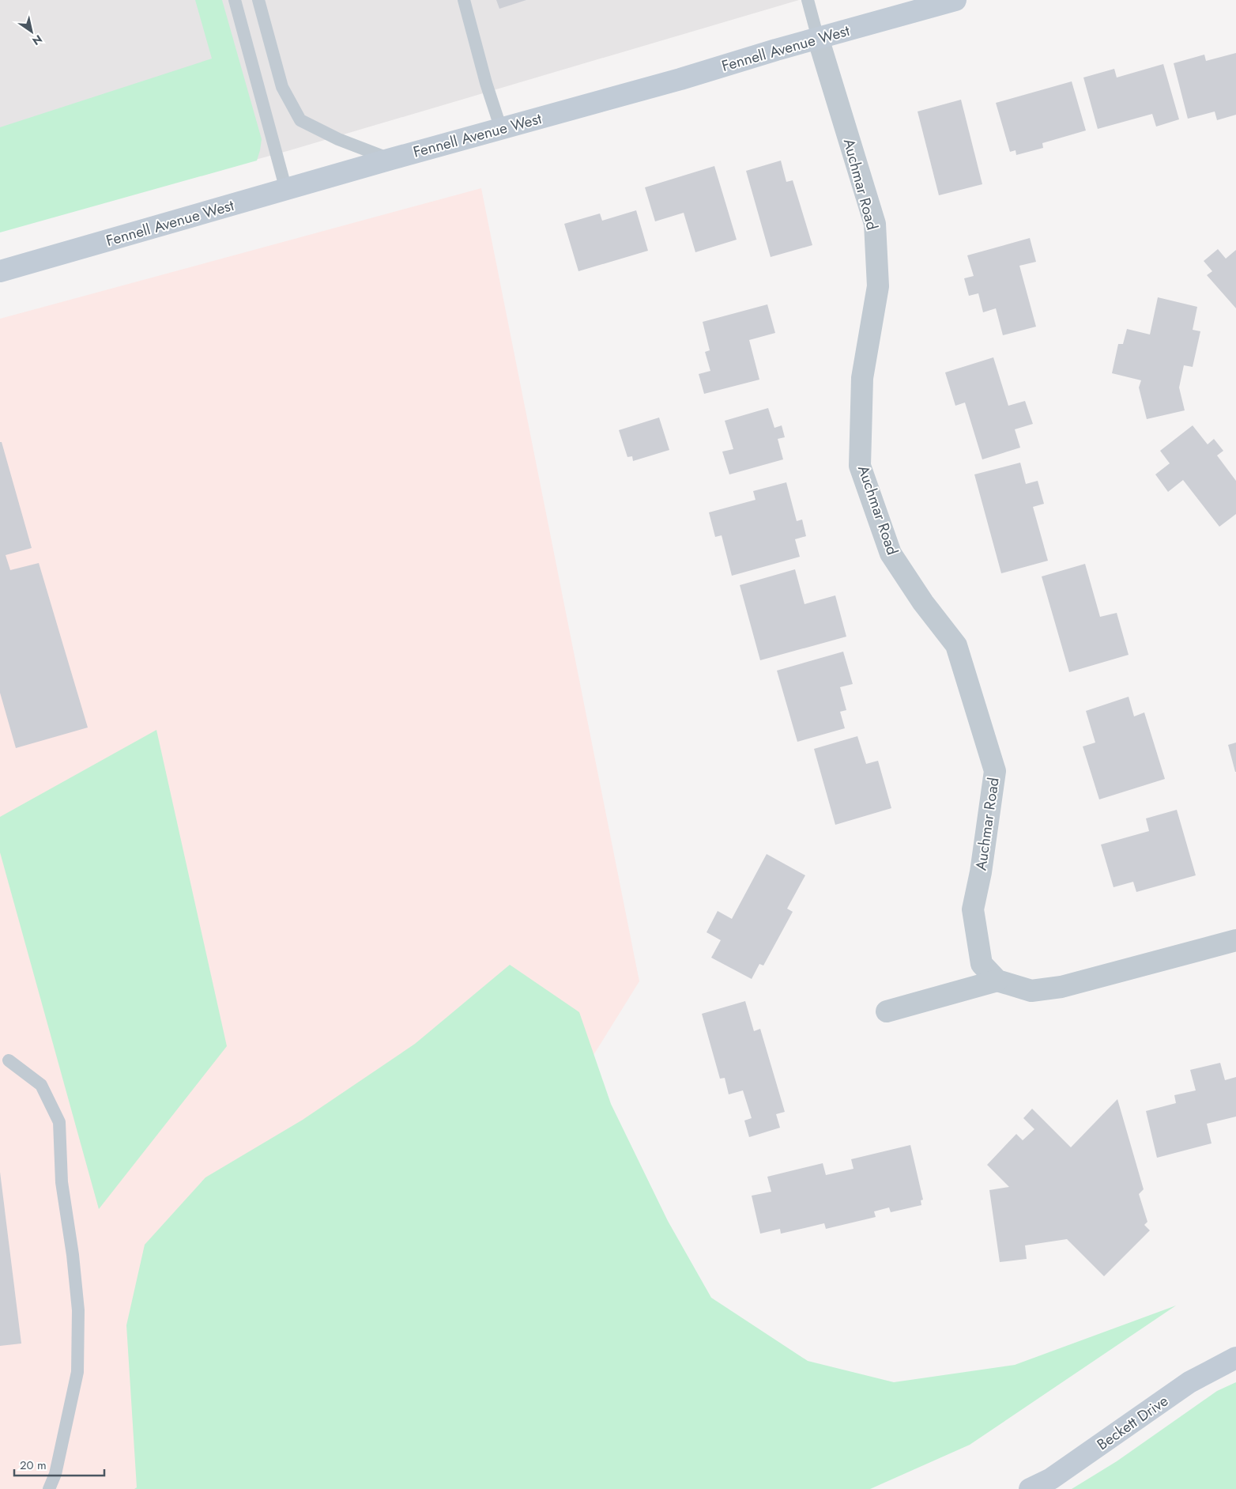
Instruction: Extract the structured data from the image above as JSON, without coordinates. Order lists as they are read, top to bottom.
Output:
{
  "streets": {
    "main road": ["Fennell Avenue West", "Beckett Drive"],
    "street": ["Auchmar Road"]
  },
  "crossings": [
    ["Fennell Avenue West", "Auchmar Road"]
  ],
  "scale_bar": "20 m",
  "north": "bottom right"
}
